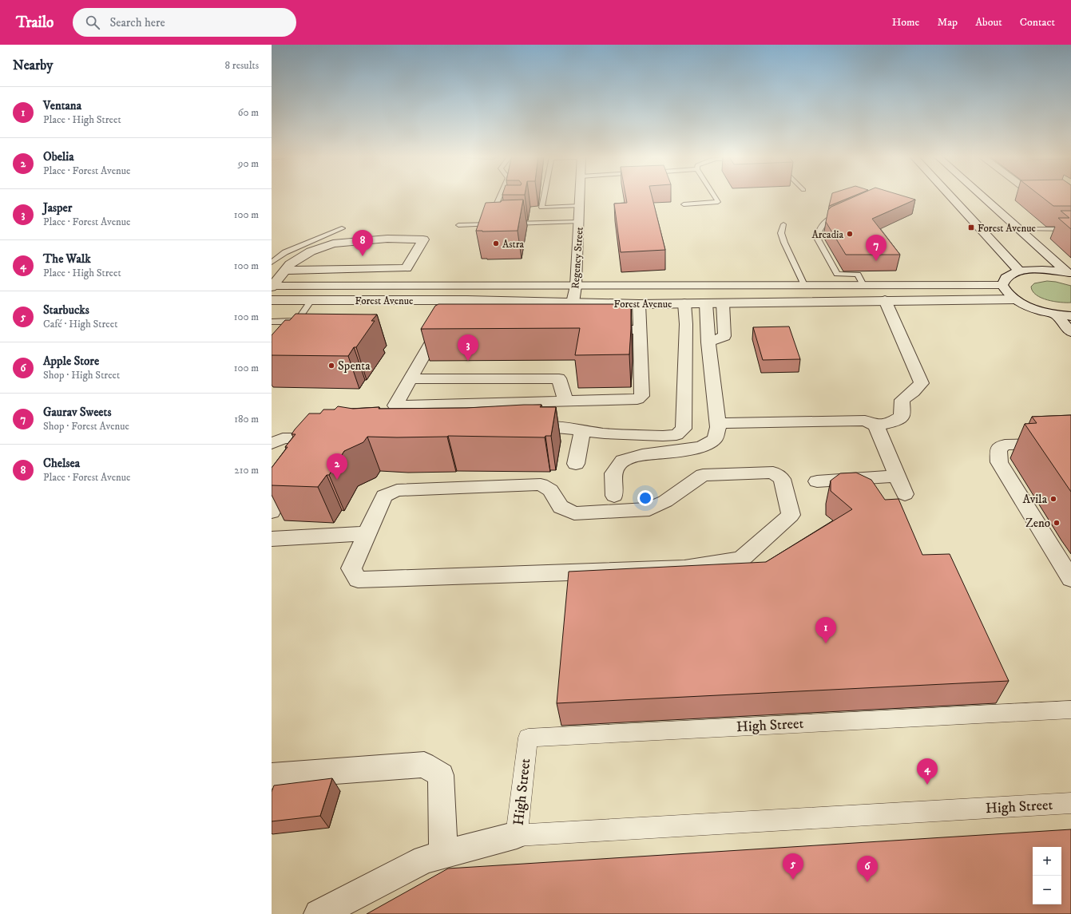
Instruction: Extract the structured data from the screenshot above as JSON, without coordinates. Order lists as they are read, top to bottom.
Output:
{
  "streets": {
    "street": ["Regency Street", "Forest Avenue", "High Street"]
  },
  "crossings": [
    ["Regency Street", "Forest Avenue"]
  ],
  "places": {
    "transit": ["Forest Avenue"],
    "other": [
      "Arcadia",
      "Astra",
      "Spenta",
      "Avila",
      "Zeno"
    ]
  },
  "page": {
    "header": "Trailo",
    "search": "Search here",
    "nav": [
      "Home",
      "Map",
      "About",
      "Contact"
    ],
    "heading": ["Nearby", "8 results"],
    "list": [
      {
        "mark": "1",
        "name": "Ventana",
        "note": "Place · High Street",
        "value": "60 m"
      },
      {
        "mark": "2",
        "name": "Obelia",
        "note": "Place · Forest Avenue",
        "value": "90 m"
      },
      {
        "mark": "3",
        "name": "Jasper",
        "note": "Place · Forest Avenue",
        "value": "100 m"
      },
      {
        "mark": "4",
        "name": "The Walk",
        "note": "Place · High Street",
        "value": "100 m"
      },
      {
        "mark": "5",
        "name": "Starbucks",
        "note": "Café · High Street",
        "value": "100 m"
      },
      {
        "mark": "6",
        "name": "Apple Store",
        "note": "Shop · High Street",
        "value": "100 m"
      },
      {
        "mark": "7",
        "name": "Gaurav Sweets",
        "note": "Shop · Forest Avenue",
        "value": "180 m"
      },
      {
        "mark": "8",
        "name": "Chelsea",
        "note": "Place · Forest Avenue",
        "value": "210 m"
      }
    ],
    "pins": [
      "8",
      "7",
      "3",
      "2",
      "1",
      "4",
      "5",
      "6"
    ],
    "map_buttons": ["+", "−"]
  }
}
